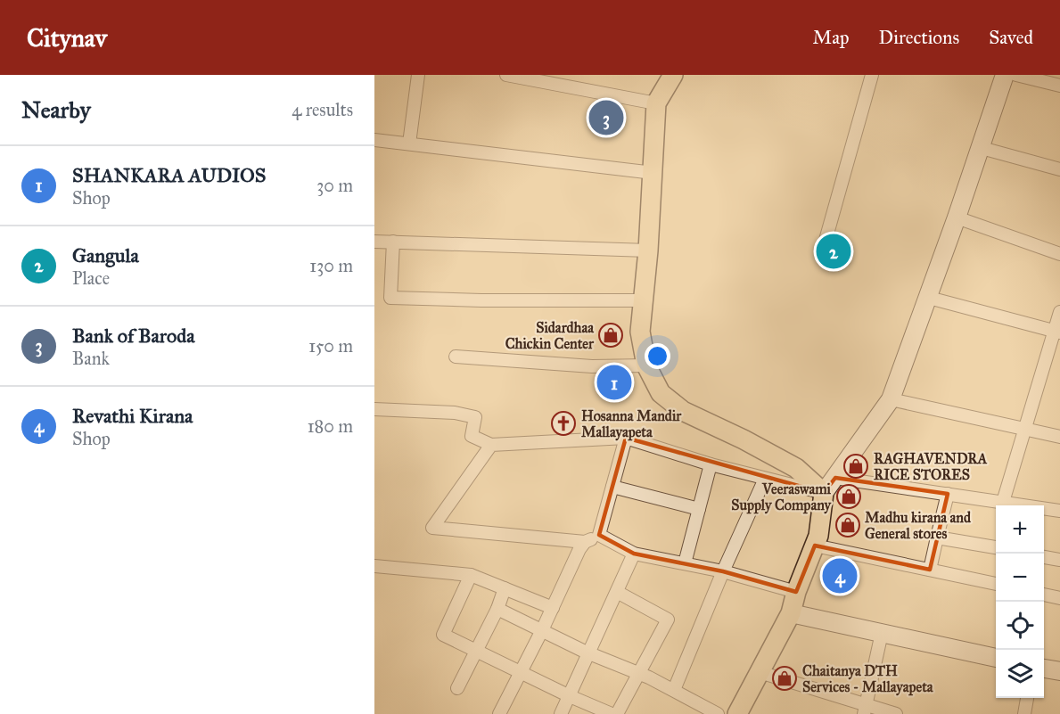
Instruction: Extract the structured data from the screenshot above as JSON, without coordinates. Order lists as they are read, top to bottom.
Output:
{
  "places": {
    "shop": [
      "Sidardhaa Chickin Center",
      "RAGHAVENDRA RICE STORES",
      "Veeraswami Supply Company",
      "Madhu kirana and General stores",
      "Chaitanya DTH Services - Mallayapeta"
    ],
    "church": ["Hosanna Mandir Mallayapeta"]
  },
  "page": {
    "header": "Citynav",
    "nav": ["Map", "Directions", "Saved"],
    "heading": ["Nearby", "4 results"],
    "pins": [
      "3",
      "2",
      "1",
      "4"
    ],
    "list": [
      {
        "mark": "1",
        "name": "SHANKARA AUDIOS",
        "note": "Shop",
        "value": "30 m"
      },
      {
        "mark": "2",
        "name": "Gangula",
        "note": "Place",
        "value": "130 m"
      },
      {
        "mark": "3",
        "name": "Bank of Baroda",
        "note": "Bank",
        "value": "150 m"
      },
      {
        "mark": "4",
        "name": "Revathi Kirana",
        "note": "Shop",
        "value": "180 m"
      }
    ],
    "map_buttons": ["+", "−"]
  }
}
